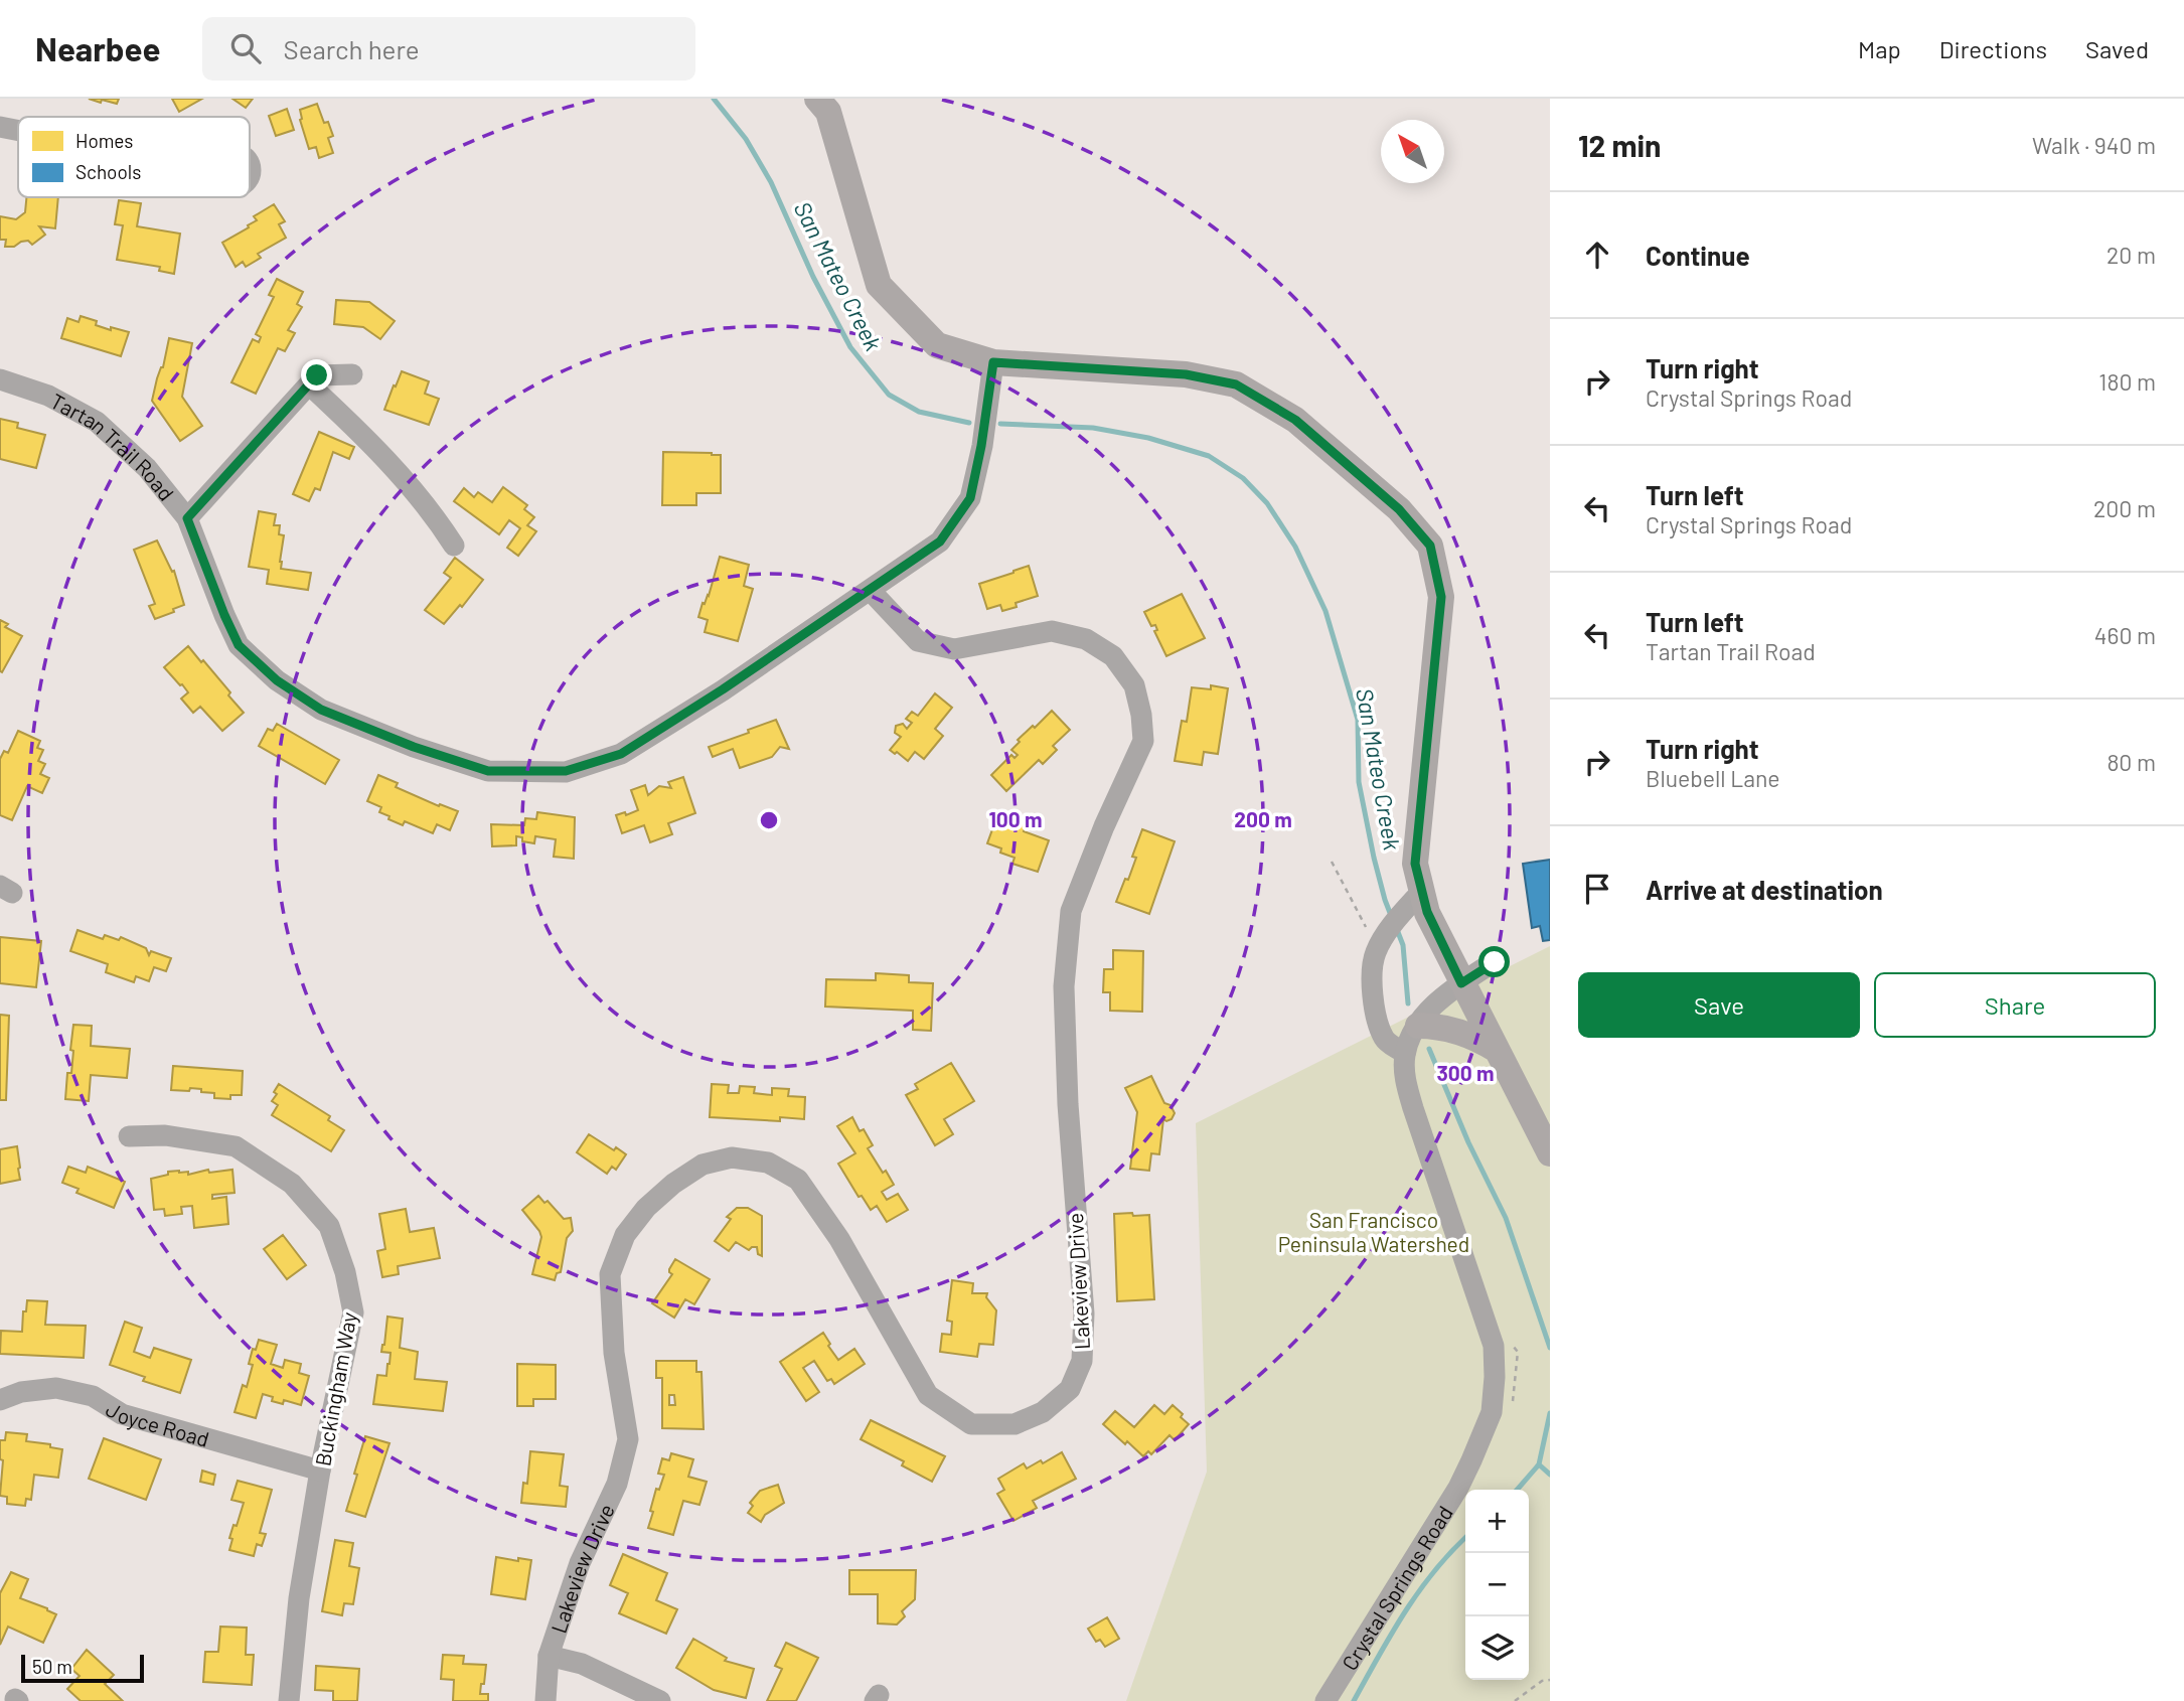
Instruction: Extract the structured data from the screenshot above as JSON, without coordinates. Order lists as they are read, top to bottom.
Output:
{
  "streets": {
    "street": [
      "Tartan Trail Road",
      "Lakeview Drive",
      "Buckingham Way",
      "Joyce Road",
      "Crystal Springs Road"
    ]
  },
  "crossings": [
    ["Tartan Trail Road", "Lakeview Drive"],
    ["Buckingham Way", "Joyce Road"]
  ],
  "water": ["San Mateo Creek"],
  "parks": ["San Francisco Peninsula Watershed"],
  "legend": ["Homes", "Schools"],
  "scale_bar": "50 m",
  "north": "top left",
  "page": {
    "header": "Nearbee",
    "search": "Search here",
    "nav": ["Map", "Directions", "Saved"],
    "heading": ["12 min", "Walk · 940 m"],
    "list": [
      ["Continue", "20 m"],
      ["Turn right", "Crystal Springs Road", "180 m"],
      ["Turn left", "Crystal Springs Road", "200 m"],
      ["Turn left", "Tartan Trail Road", "460 m"],
      ["Turn right", "Bluebell Lane", "80 m"],
      "Arrive at destination"
    ],
    "buttons": ["Save", "Share"],
    "map_buttons": ["+", "−"],
    "scale": "50 m"
  },
  "rings": ["100 m", "200 m", "300 m"]
}
